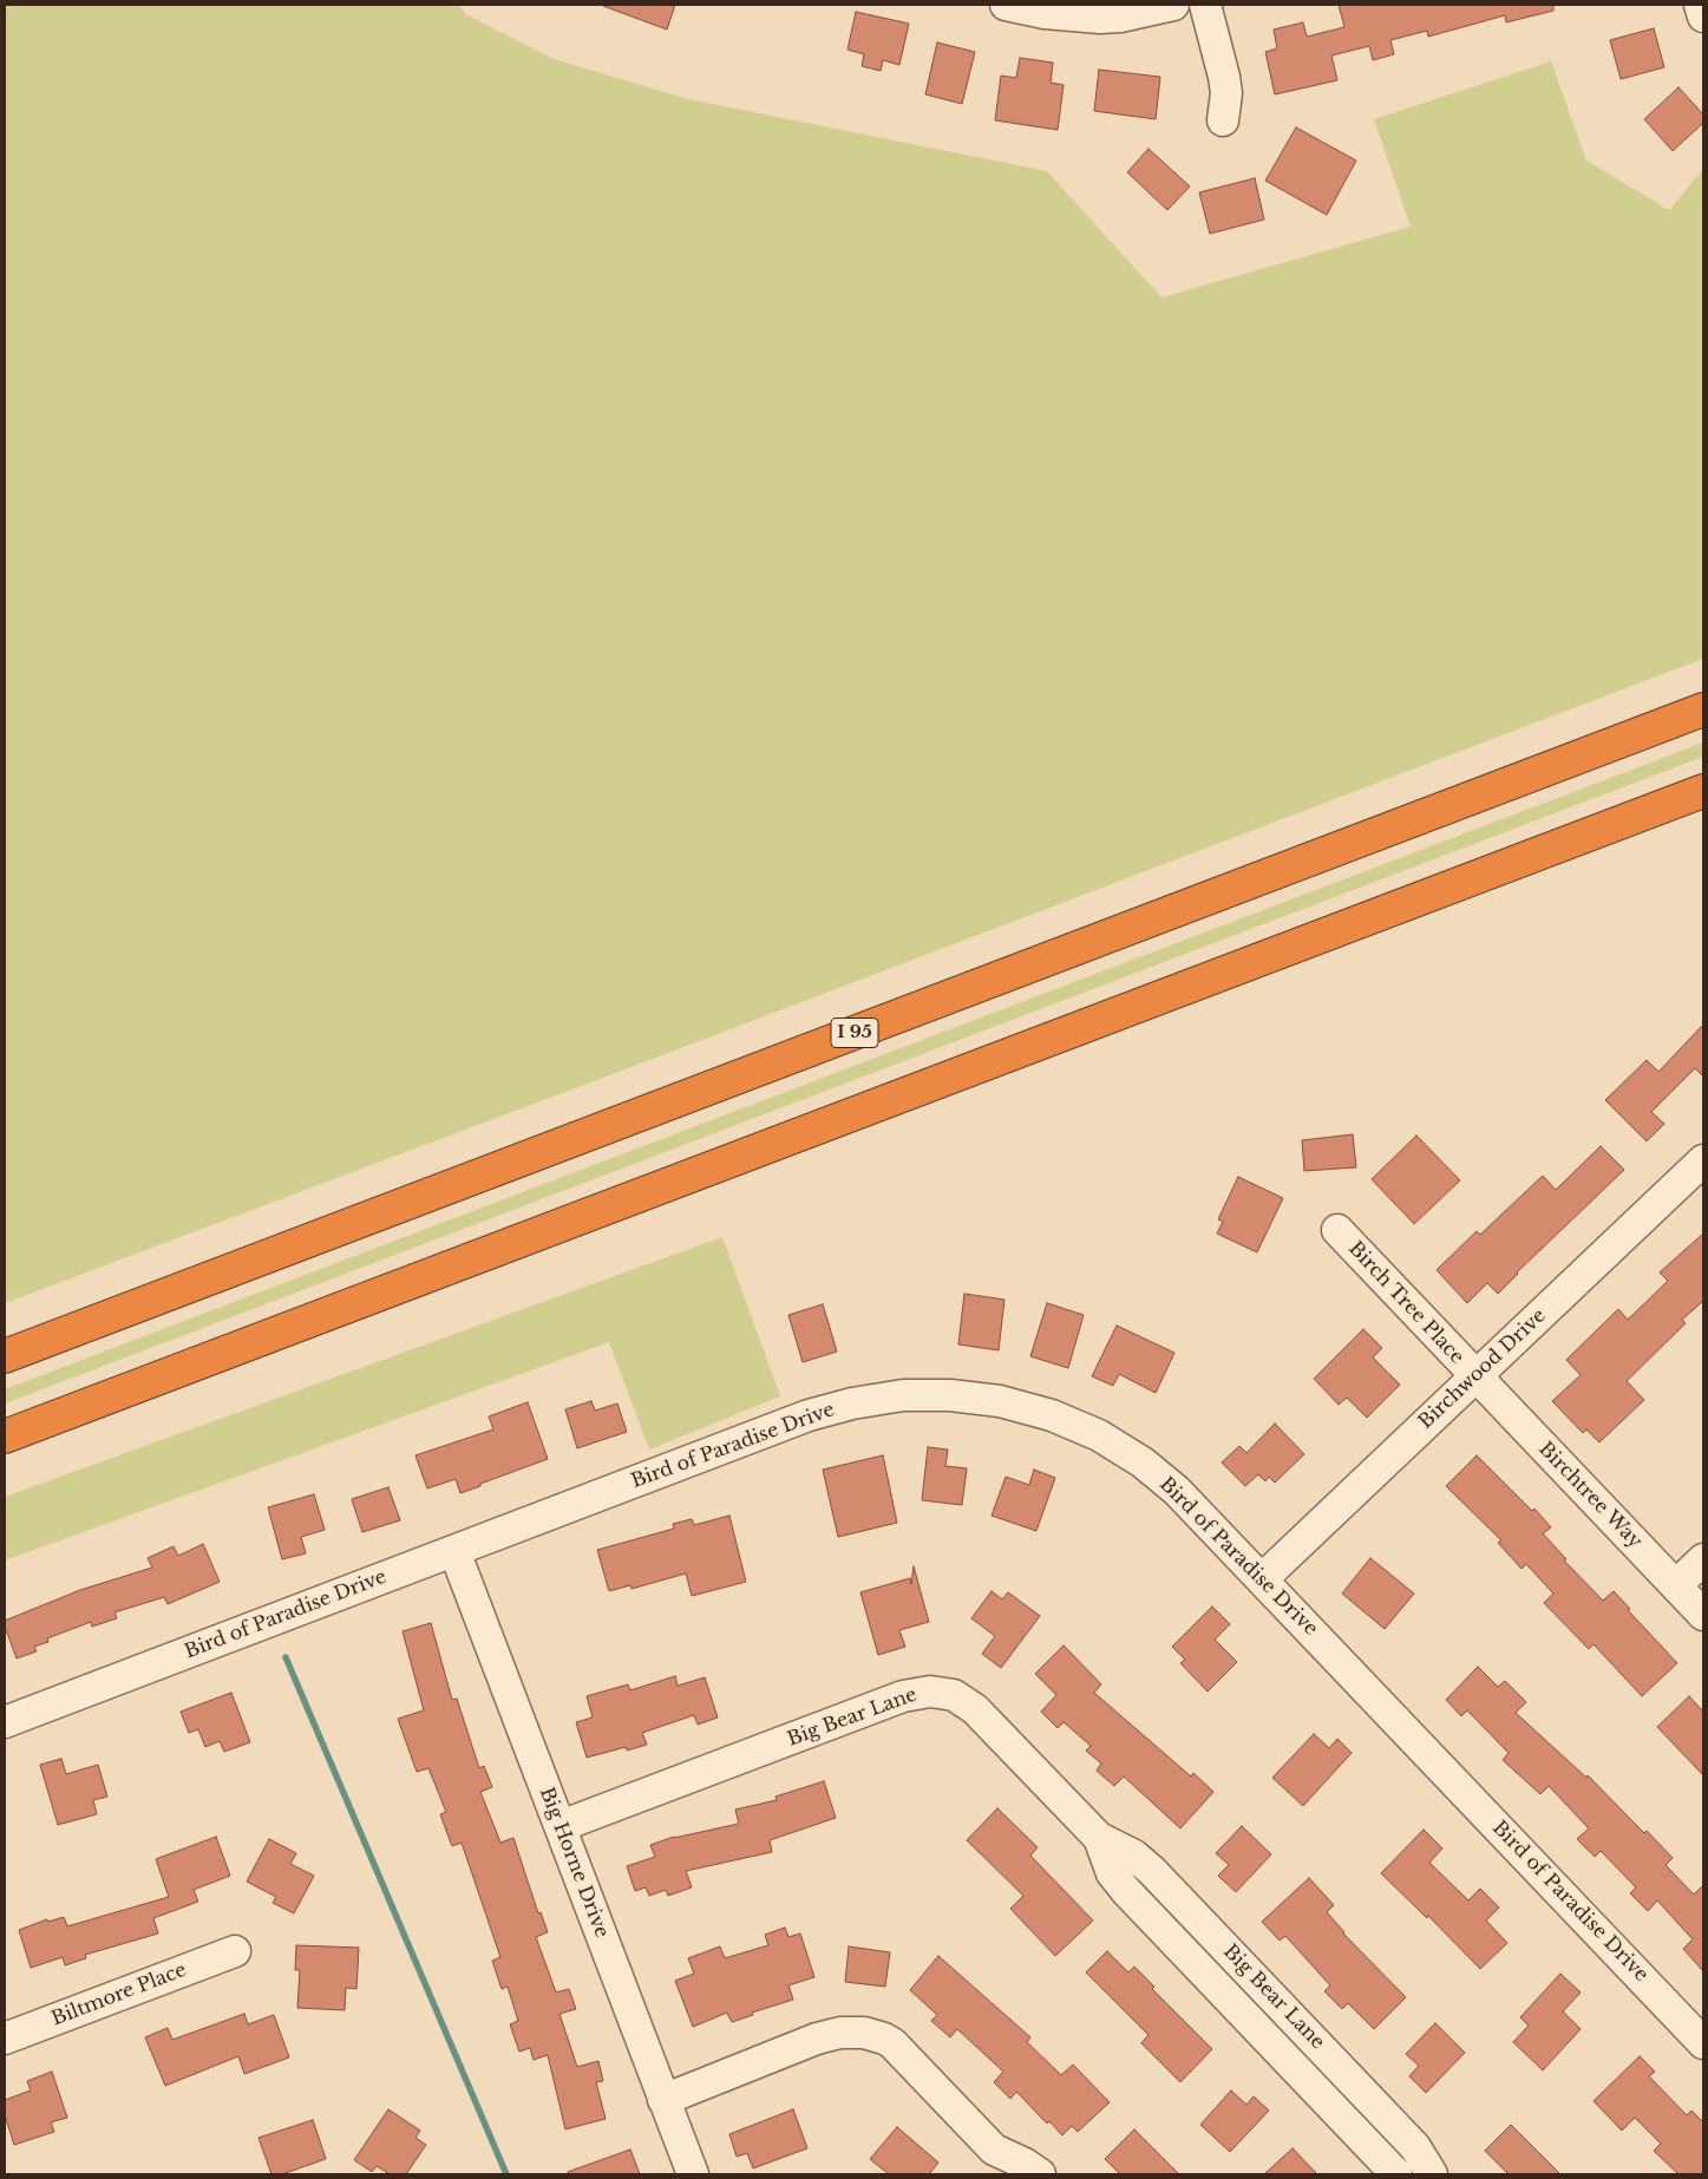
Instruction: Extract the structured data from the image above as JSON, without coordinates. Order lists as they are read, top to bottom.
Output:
{
  "streets": {
    "highway": ["I 95"],
    "street": [
      "Birch Tree Place",
      "Birchwood Drive",
      "Bird of Paradise Drive",
      "Birchtree Way",
      "Big Bear Lane",
      "Big Horne Drive",
      "Biltmore Place"
    ]
  },
  "crossings": [
    ["Birch Tree Place", "Birchwood Drive"],
    ["Birch Tree Place", "Birchtree Way"],
    ["Birchwood Drive", "Bird of Paradise Drive"],
    ["Birchwood Drive", "Birchtree Way"],
    ["Bird of Paradise Drive", "Big Horne Drive"],
    ["Big Bear Lane", "Big Horne Drive"]
  ]
}
